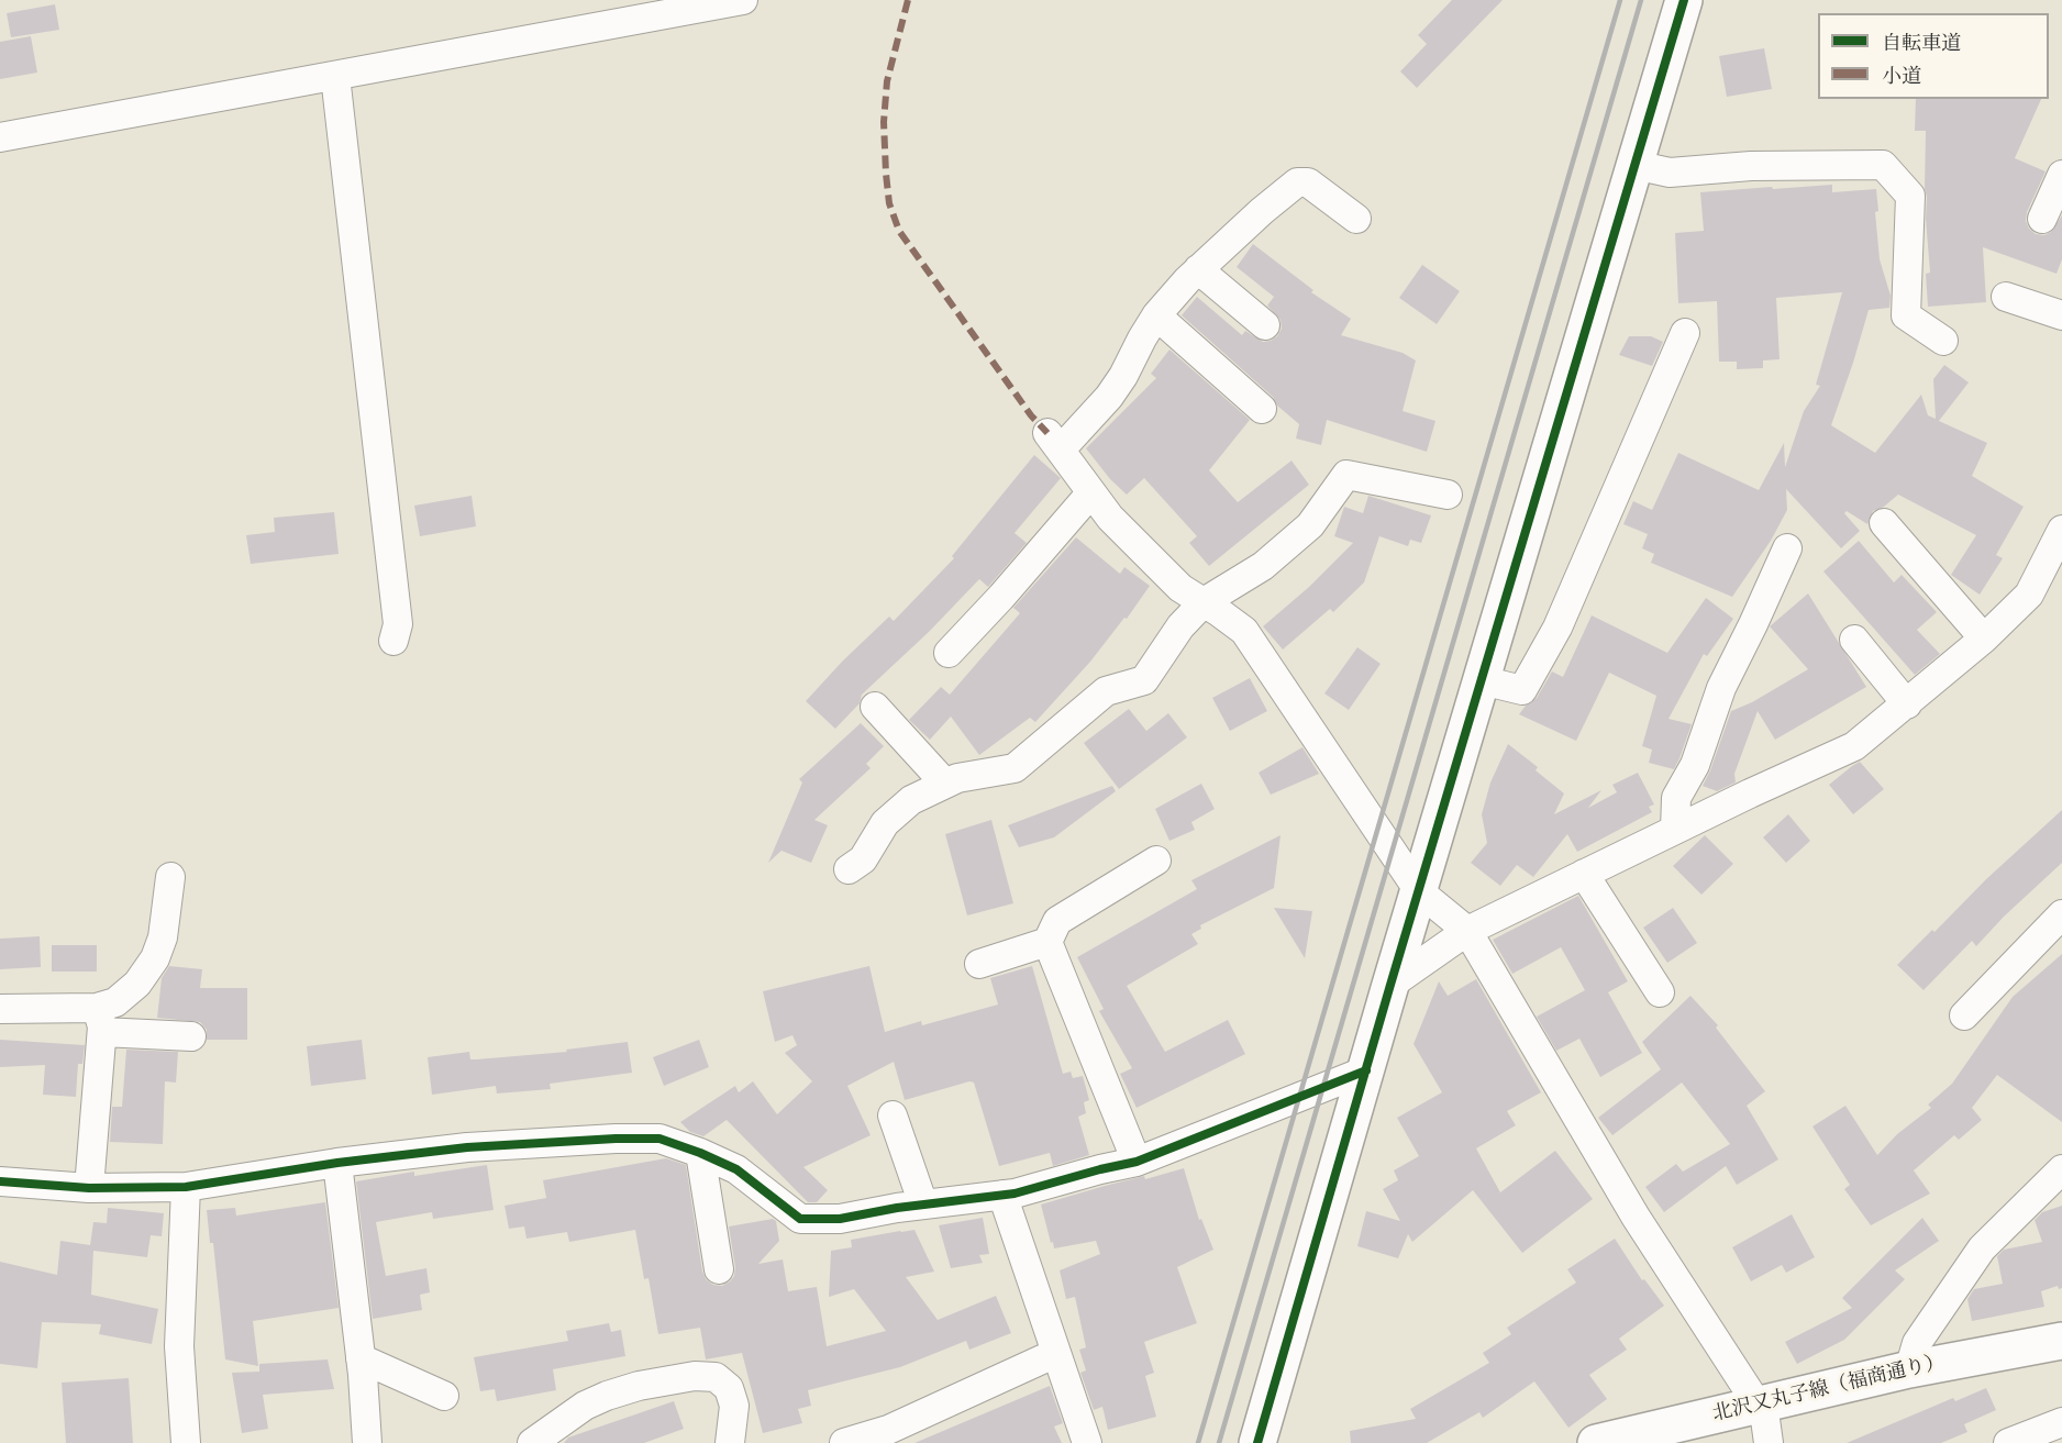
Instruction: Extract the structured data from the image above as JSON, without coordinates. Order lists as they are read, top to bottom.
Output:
{
  "streets": {
    "street": ["北沢又丸子線（福商通り）"]
  },
  "legend": ["自転車道", "小道"]
}
